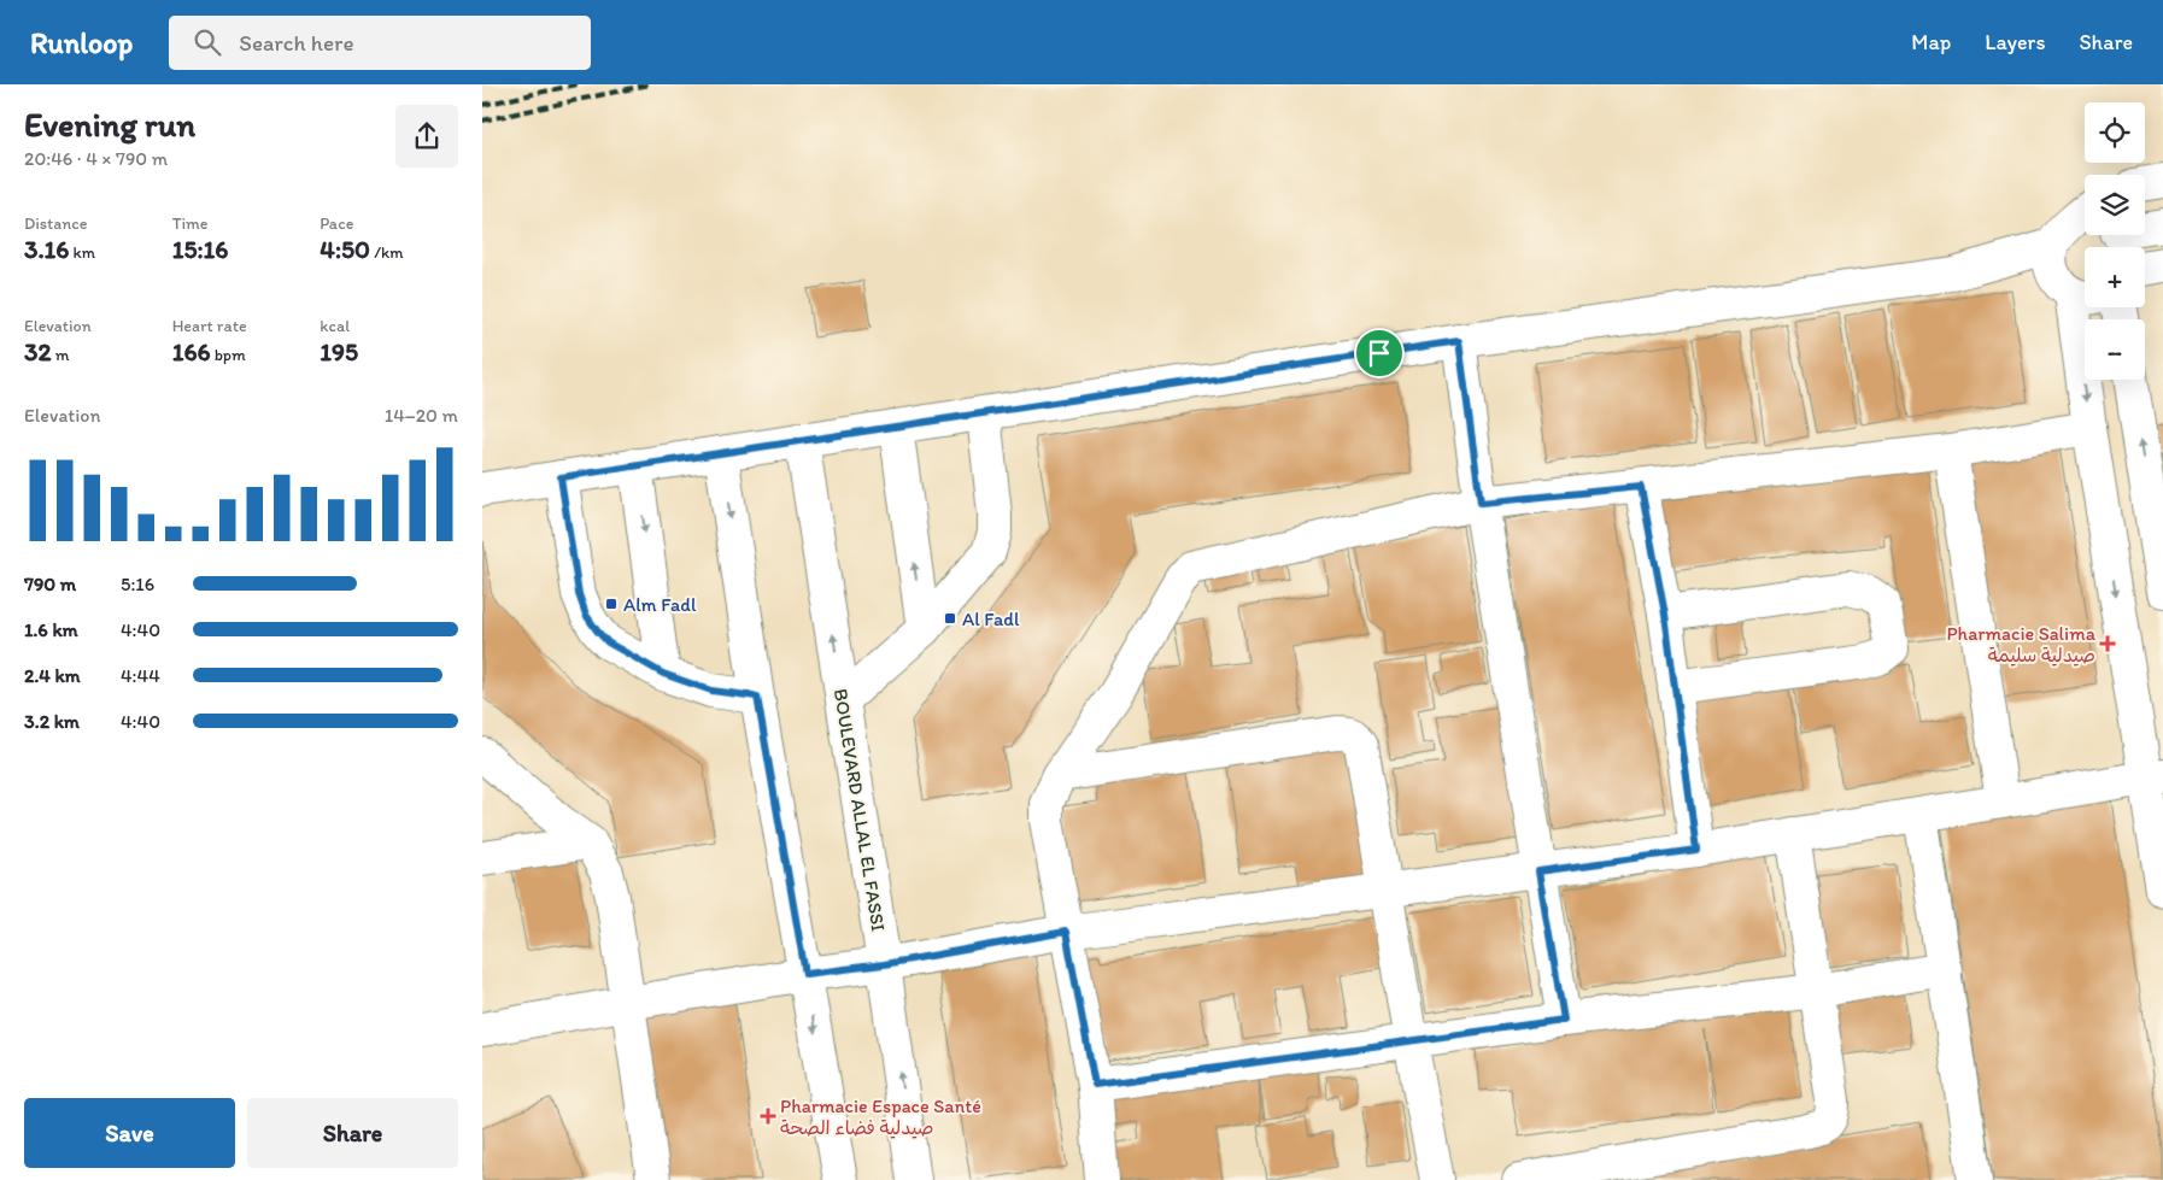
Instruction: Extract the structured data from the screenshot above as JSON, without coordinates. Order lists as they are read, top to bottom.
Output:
{
  "streets": {
    "street": ["BOULEVARD ALLAL EL FASSI"]
  },
  "places": {
    "transit": ["Alm Fadl", "Al Fadl"],
    "health": ["Pharmacie Salima صيدلية سليمة", "Pharmacie Espace Santé صيدلية فضاء الصحة"]
  },
  "page": {
    "header": "Runloop",
    "search": "Search here",
    "nav": ["Map", "Layers", "Share"],
    "heading": ["Evening run", "20:46 · 4 × 790 m"],
    "map_buttons": ["+", "−"],
    "stats": [
      ["Distance", "3.16 km"],
      ["Time", "15:16"],
      ["Pace", "4:50 /km"],
      ["Elevation", "32 m"],
      ["Heart rate", "166 bpm"],
      ["kcal", "195"]
    ],
    "chart": ["Elevation", "14–20 m"],
    "list": [
      {
        "name": "790 m",
        "note": "5:16"
      },
      {
        "name": "1.6 km",
        "note": "4:40"
      },
      {
        "name": "2.4 km",
        "note": "4:44"
      },
      {
        "name": "3.2 km",
        "note": "4:40"
      }
    ],
    "buttons": ["Save", "Share"]
  }
}
